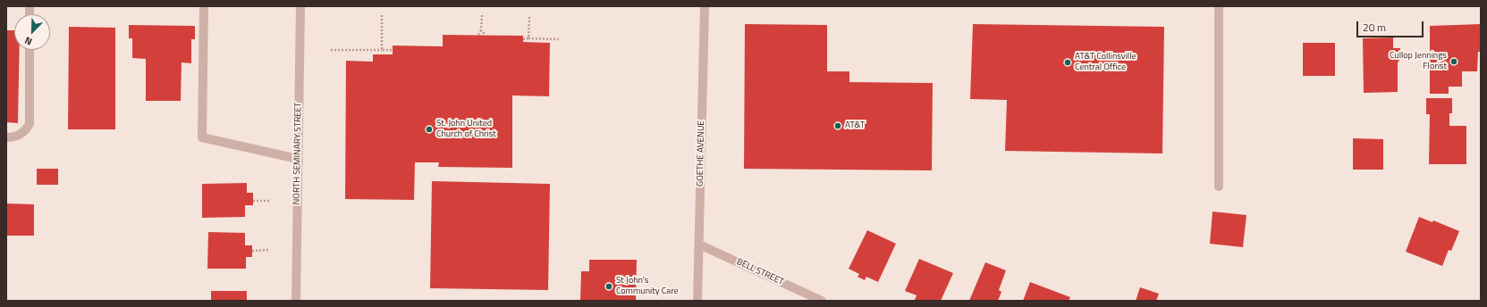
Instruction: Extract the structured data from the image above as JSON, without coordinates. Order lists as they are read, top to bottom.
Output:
{
  "streets": {
    "street": ["NORTH SEMINARY STREET", "GOETHE AVENUE", "BELL STREET"]
  },
  "crossings": [
    ["GOETHE AVENUE", "BELL STREET"]
  ],
  "places": [
    "Cullop Jennings Florist",
    "AT&T Collinsville Central Office",
    "AT&T",
    "St. John United Church of Christ",
    "St John's Community Care"
  ],
  "scale_bar": "20 m",
  "north": "bottom left"
}
